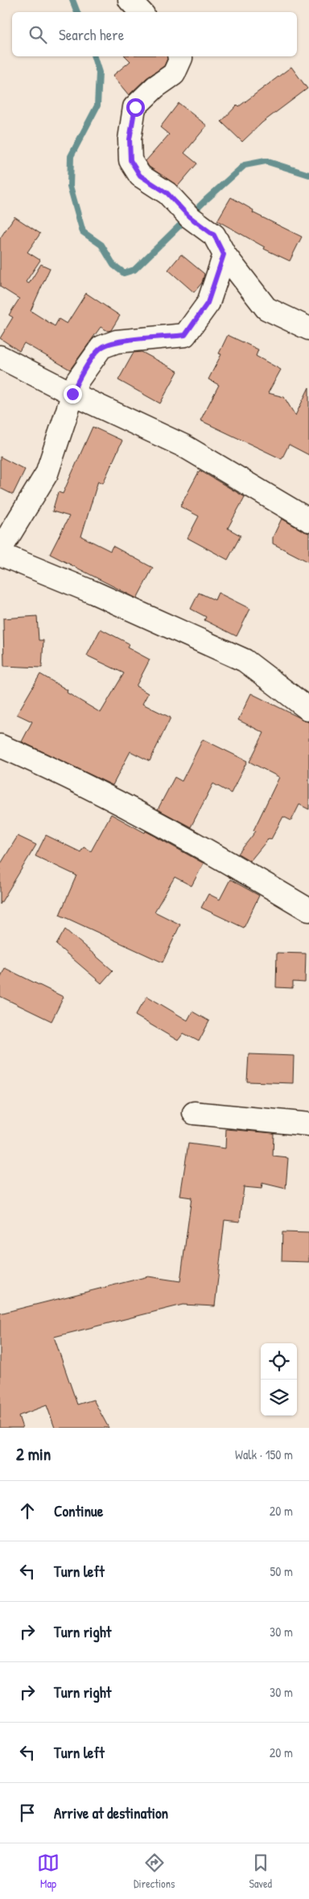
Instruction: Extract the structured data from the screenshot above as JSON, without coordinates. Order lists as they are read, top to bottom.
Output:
{
  "page": {
    "search": "Search here",
    "heading": ["2 min", "Walk · 150 m"],
    "list": [
      ["Continue", "20 m"],
      ["Turn left", "50 m"],
      ["Turn right", "30 m"],
      ["Turn right", "30 m"],
      ["Turn left", "20 m"],
      "Arrive at destination"
    ],
    "nav": ["Map", "Directions", "Saved"]
  }
}
